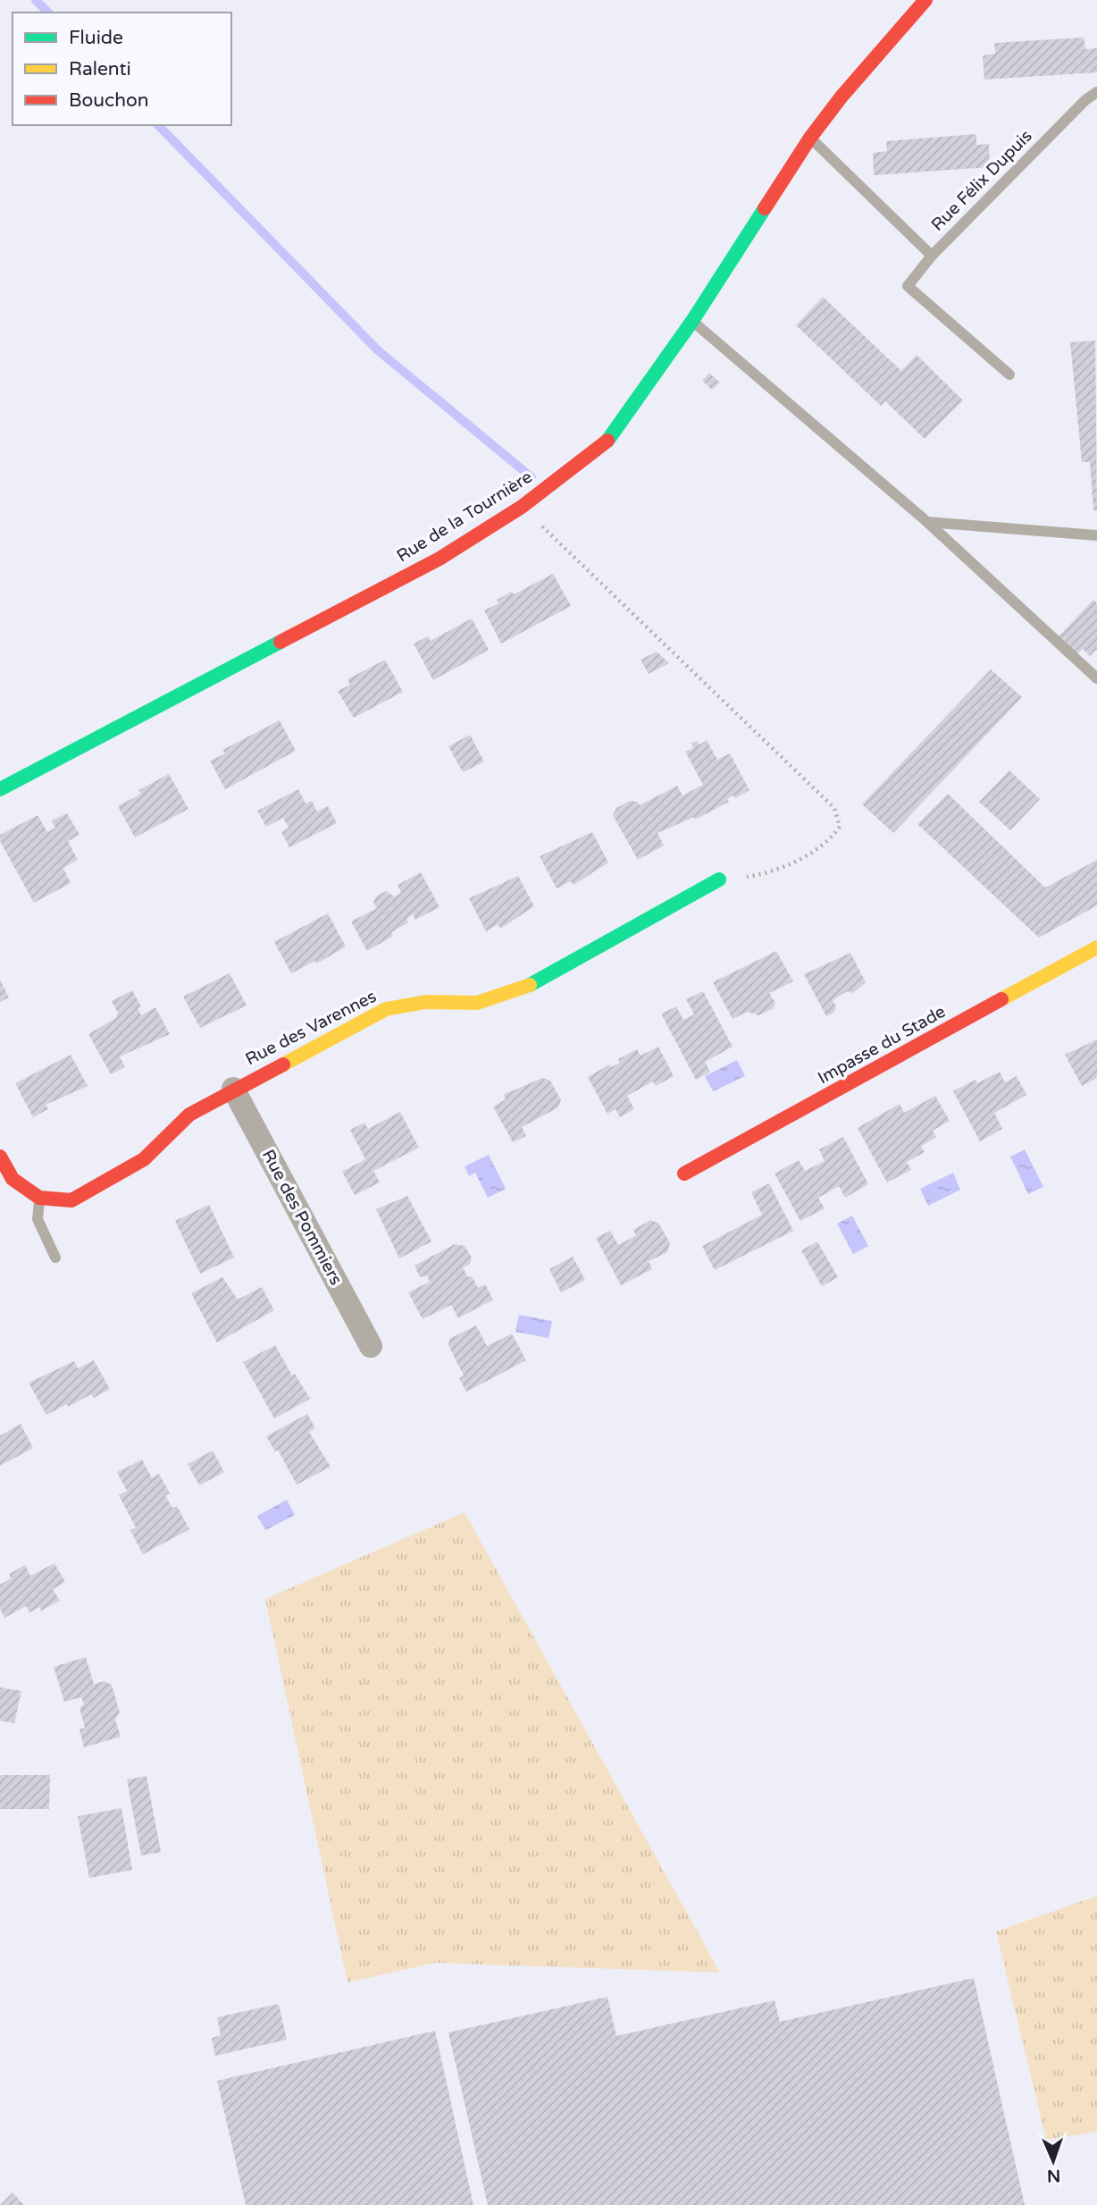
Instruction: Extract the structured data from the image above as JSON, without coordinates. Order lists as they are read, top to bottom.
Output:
{
  "streets": {
    "street": [
      "Rue de la Tournière",
      "Rue des Varennes",
      "Impasse du Stade",
      "Rue des Pommiers"
    ],
    "lane": ["Rue Félix Dupuis"]
  },
  "crossings": [
    ["Rue Félix Dupuis", "Rue de la Tournière"],
    ["Rue des Varennes", "Rue des Pommiers"]
  ],
  "legend": ["Fluide", "Ralenti", "Bouchon"],
  "north": "bottom"
}
